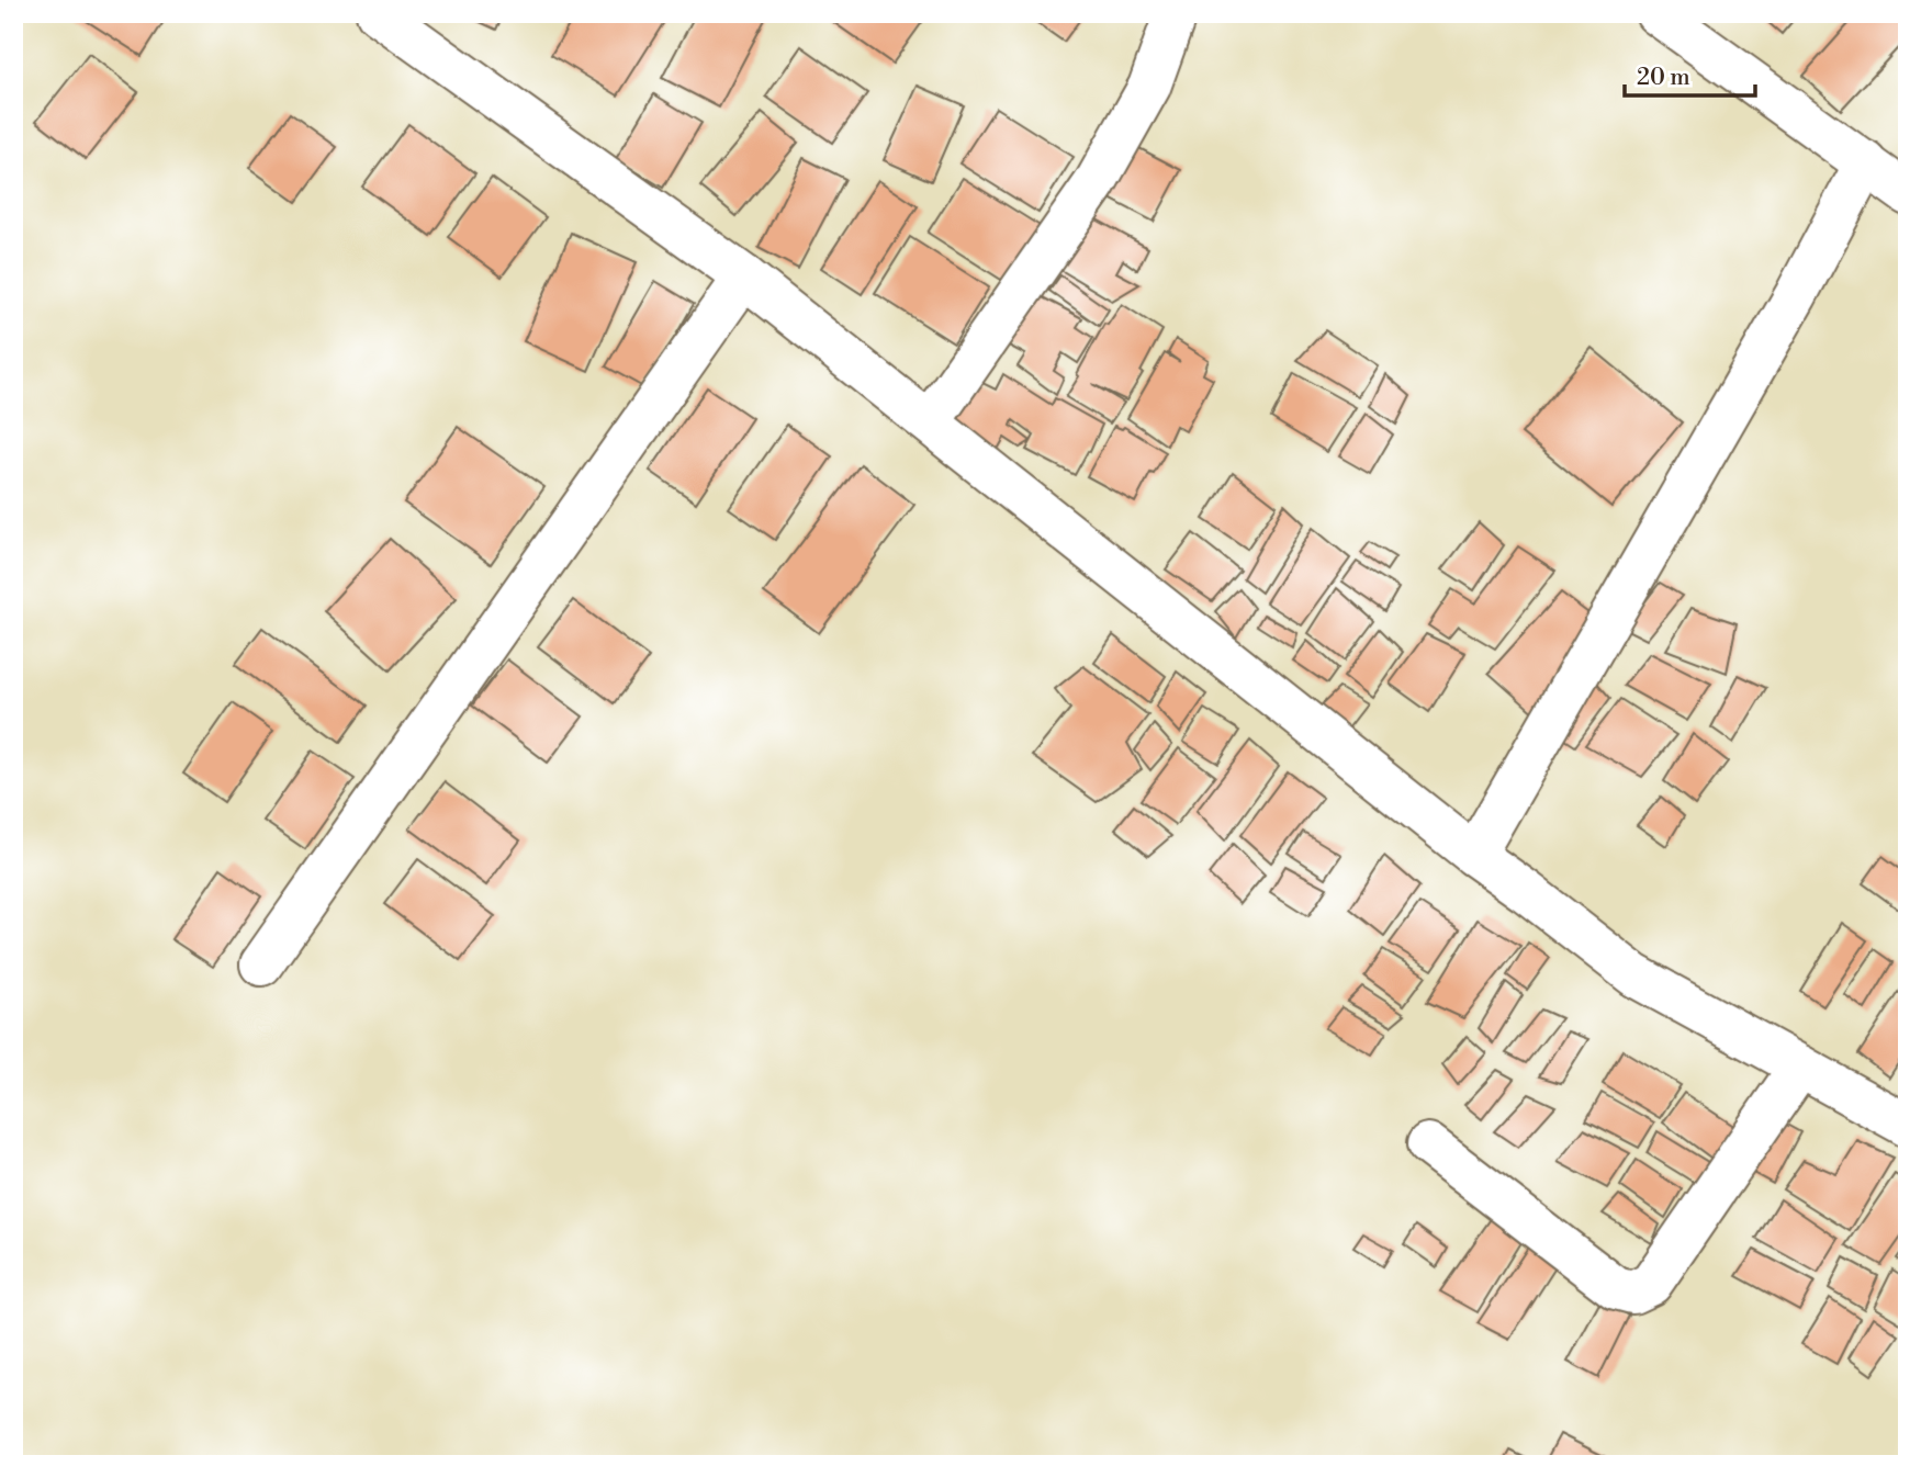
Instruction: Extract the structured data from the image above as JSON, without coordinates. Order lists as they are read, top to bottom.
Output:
{
  "scale_bar": "20 m"
}
